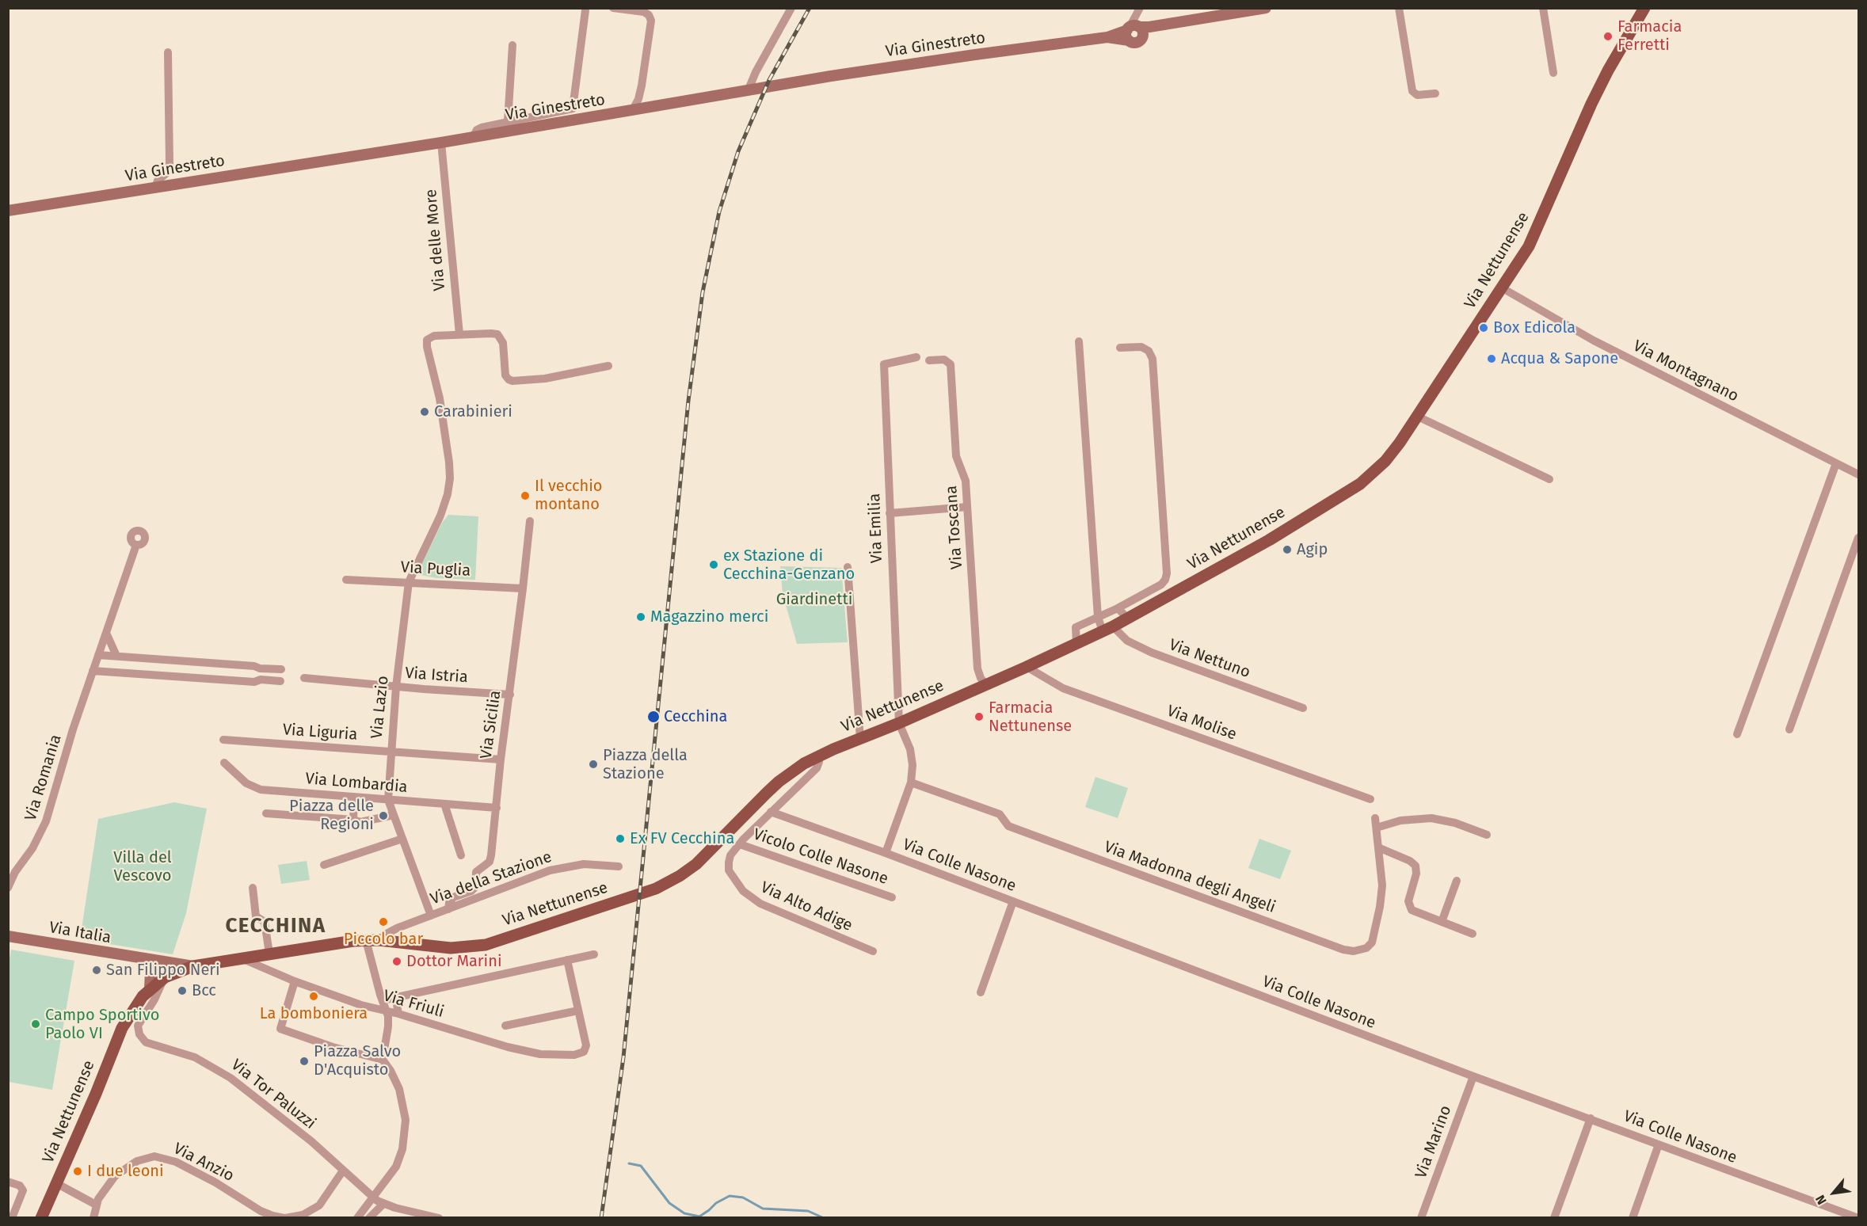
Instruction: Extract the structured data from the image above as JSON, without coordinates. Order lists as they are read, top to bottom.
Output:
{
  "streets": {
    "main road": ["Via Nettunense"],
    "street": [
      "Via Ginestreto",
      "Via delle More",
      "Via Montagnano",
      "Via Toscana",
      "Via Emilia",
      "Via Puglia",
      "Via Nettuno",
      "Via Istria",
      "Via Lazio",
      "Via Molise",
      "Via Sicilia",
      "Via Liguria",
      "Via Romania",
      "Via Lombardia",
      "Vicolo Colle Nasone",
      "Via Colle Nasone",
      "Via Madonna degli Angeli",
      "Via della Stazione",
      "Via Alto Adige",
      "Via Italia",
      "Via Friuli",
      "Via Tor Paluzzi",
      "Via Marino",
      "Via Anzio"
    ]
  },
  "crossings": [
    ["Via Ginestreto", "Via delle More"],
    ["Via delle More", "Via Lazio"],
    ["Via Nettunense", "Via Montagnano"],
    ["Via Nettunense", "Via Toscana"],
    ["Via Nettunense", "Via Emilia"],
    ["Via Nettunense", "Via Nettuno"],
    ["Via Nettunense", "Via Molise"],
    ["Via Nettunense", "Via della Stazione"],
    ["Via Nettunense", "Via Italia"],
    ["Via Nettunense", "Via Friuli"],
    ["Via Nettunense", "Via Tor Paluzzi"],
    ["Via Puglia", "Via Lazio"],
    ["Via Puglia", "Via Sicilia"],
    ["Via Istria", "Via Lazio"],
    ["Via Istria", "Via Sicilia"],
    ["Via Lazio", "Via Liguria"],
    ["Via Lazio", "Via Lombardia"],
    ["Via Lazio", "Via della Stazione"],
    ["Via Sicilia", "Via Liguria"],
    ["Via Sicilia", "Via Lombardia"],
    ["Via Sicilia", "Via della Stazione"],
    ["Vicolo Colle Nasone", "Via Alto Adige"],
    ["Via Colle Nasone", "Via Marino"],
    ["Via Tor Paluzzi", "Via Anzio"]
  ],
  "districts": ["CECCHINA"],
  "parks": ["Giardinetti", "Villa del Vescovo"],
  "places": [
    "Farmacia Ferretti",
    "Box Edicola",
    "Acqua & Sapone",
    "Carabinieri",
    "Il vecchio montano",
    "Agip",
    "ex Stazione di Cecchina-Genzano",
    "Magazzino merci",
    "Cecchina",
    "Farmacia Nettunense",
    "Piazza della Stazione",
    "Piazza delle Regioni",
    "Ex FV Cecchina",
    "Piccolo bar",
    "Dottor Marini",
    "San Filippo Neri",
    "Bcc",
    "La bomboniera",
    "Campo Sportivo Paolo VI",
    "Piazza Salvo D'Acquisto",
    "I due leoni"
  ],
  "north": "bottom left"
}
